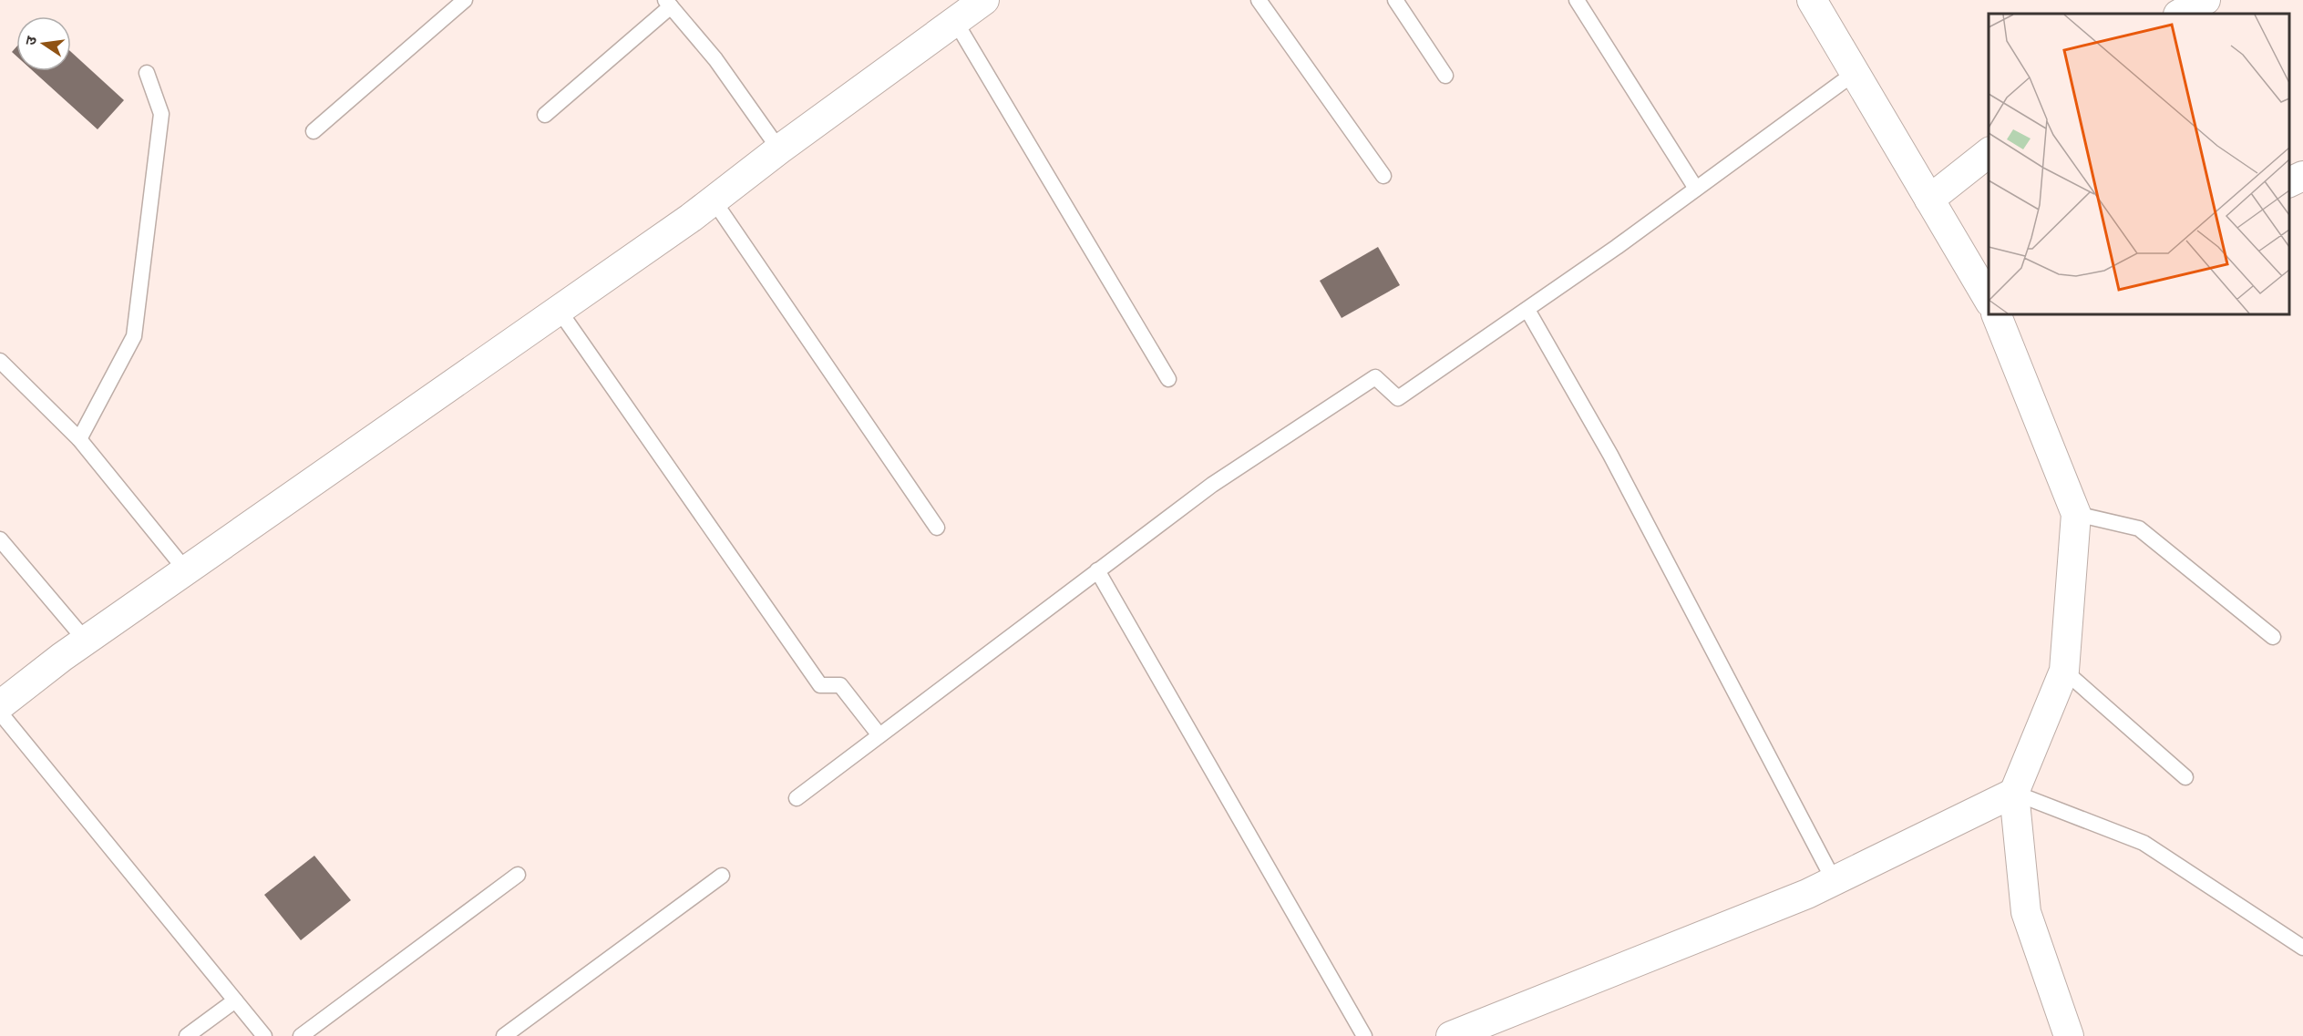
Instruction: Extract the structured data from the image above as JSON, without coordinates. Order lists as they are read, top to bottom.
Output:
{
  "north": "left"
}
